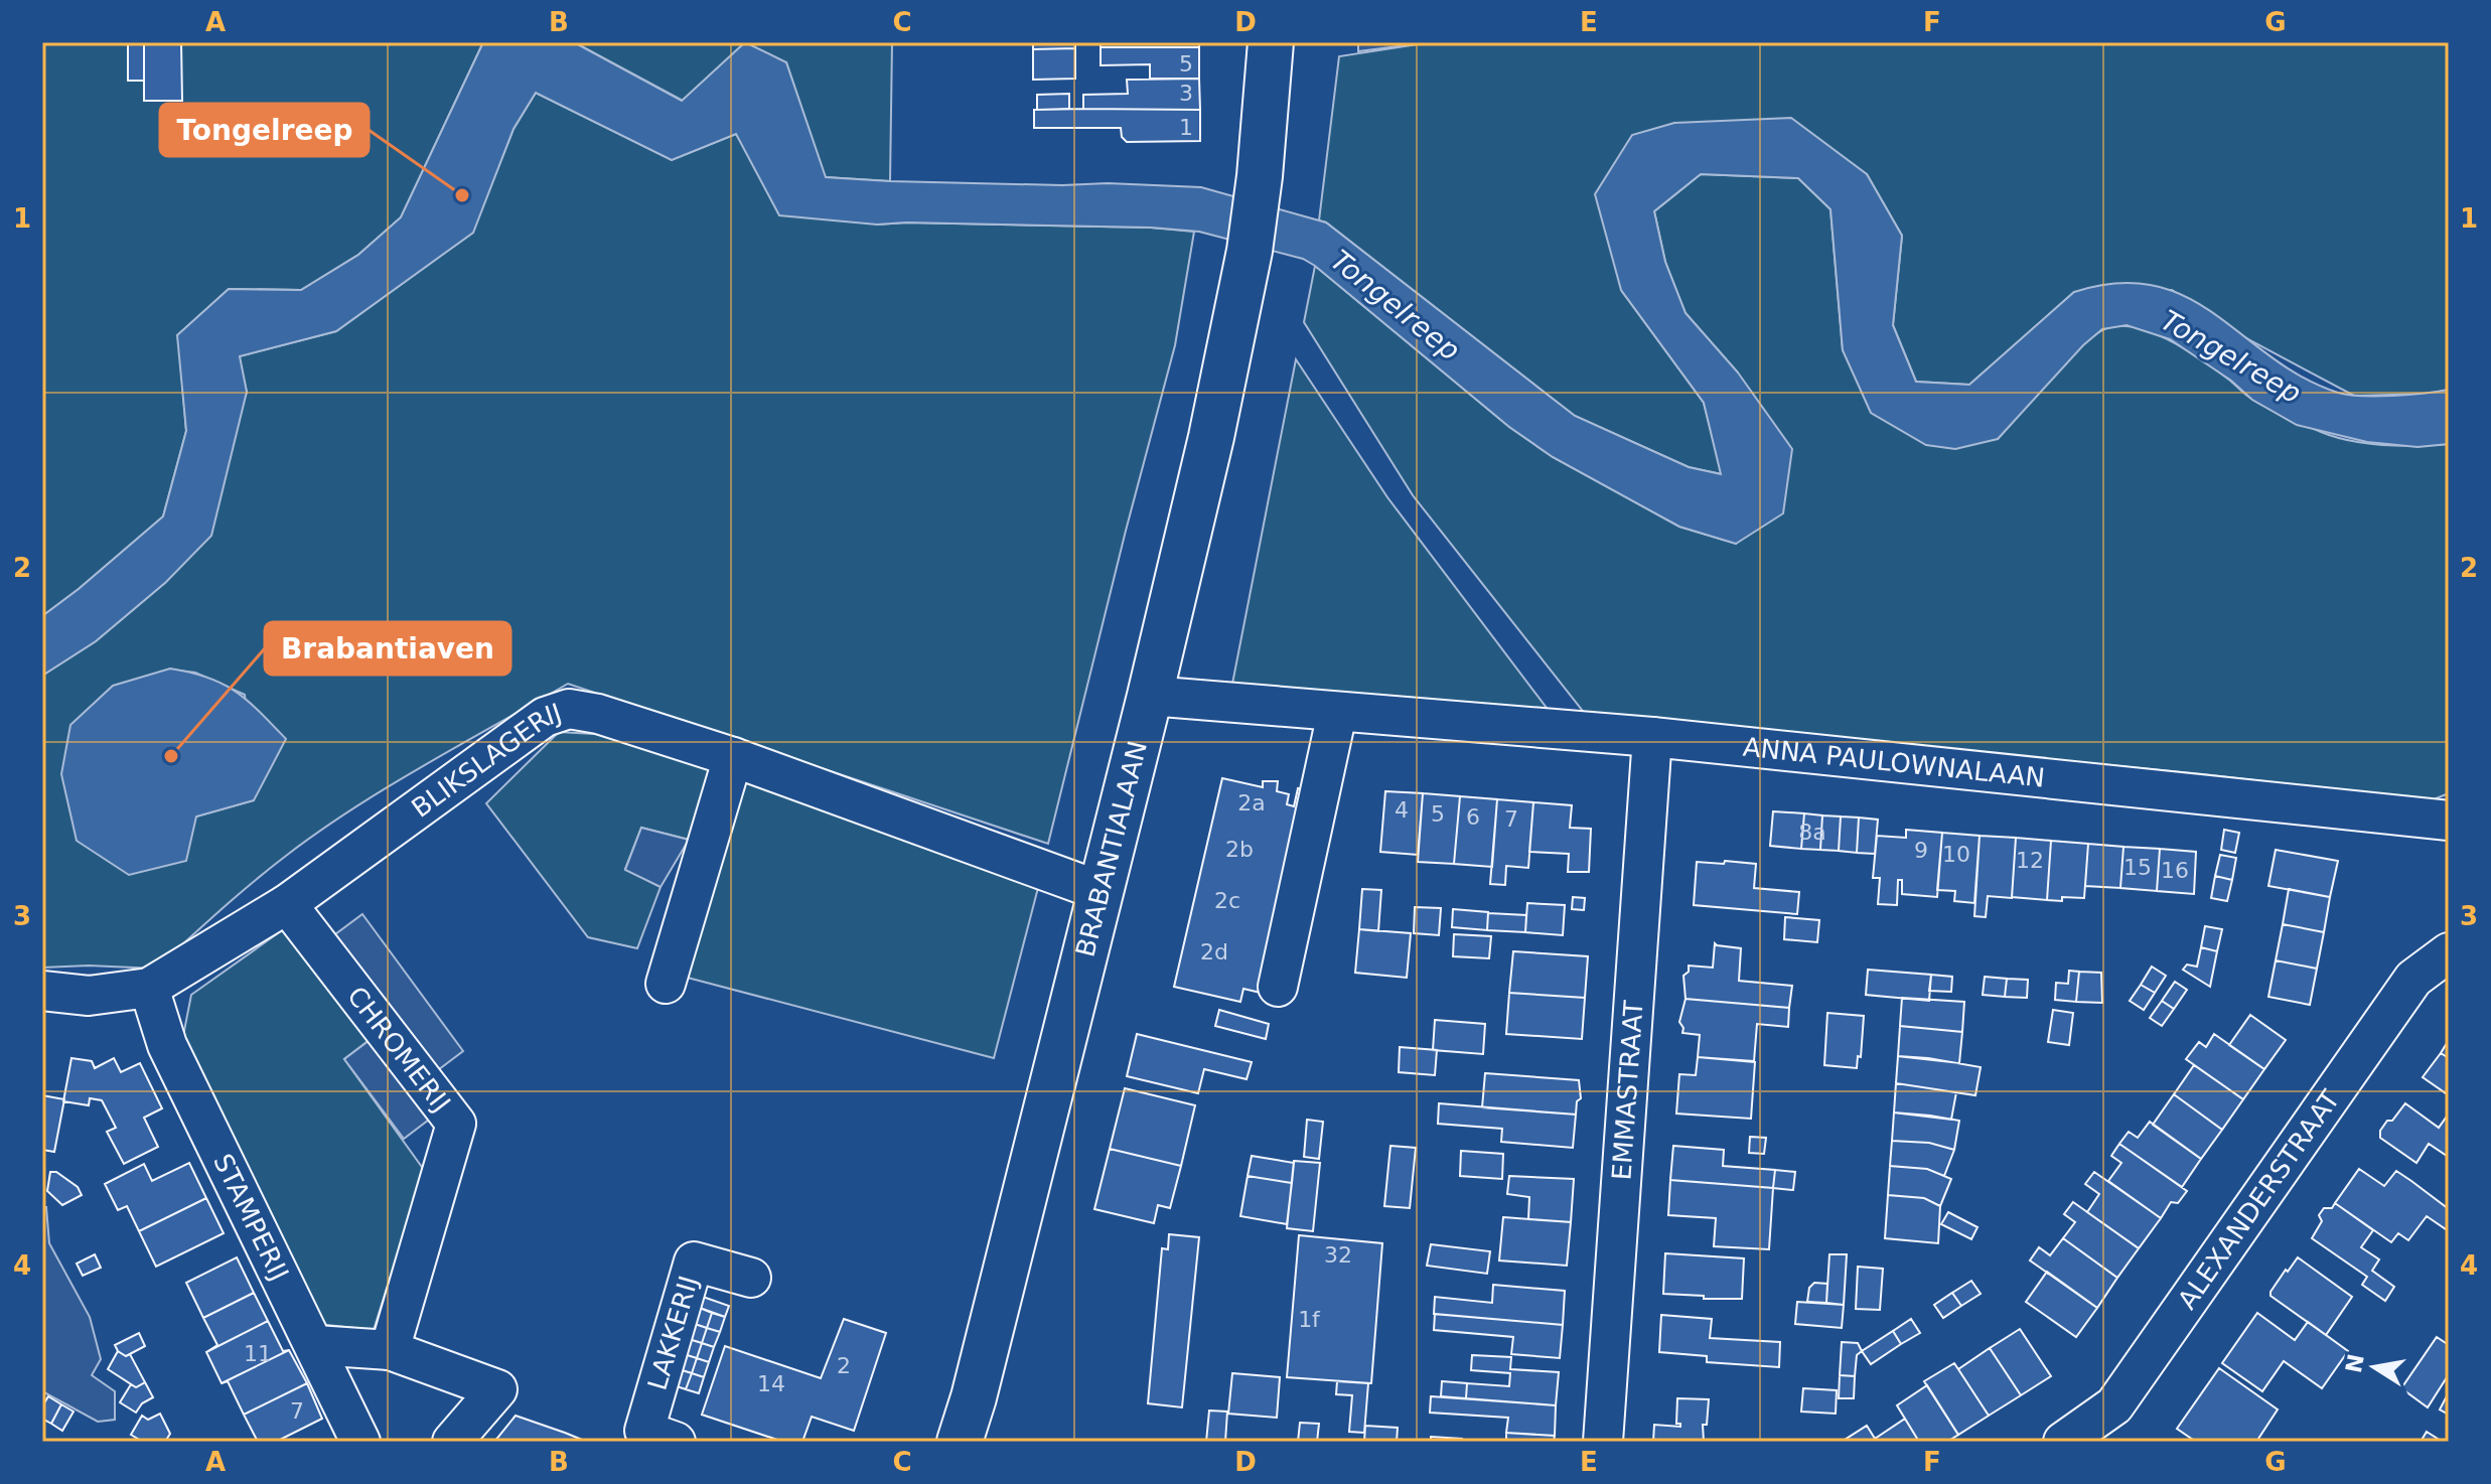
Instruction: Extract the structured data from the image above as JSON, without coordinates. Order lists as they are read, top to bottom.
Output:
{
  "streets": {
    "street": [
      "ANNA PAULOWNALAAN",
      "BLIKSLAGERIJ",
      "BRABANTIALAAN",
      "CHROMERIJ",
      "EMMASTRAAT",
      "ALEXANDERSTRAAT",
      "STAMPERIJ",
      "LAKKERIJ"
    ]
  },
  "crossings": [
    ["ANNA PAULOWNALAAN", "BRABANTIALAAN"],
    ["ANNA PAULOWNALAAN", "EMMASTRAAT"],
    ["BLIKSLAGERIJ", "BRABANTIALAAN"],
    ["BLIKSLAGERIJ", "CHROMERIJ"],
    ["BLIKSLAGERIJ", "STAMPERIJ"]
  ],
  "water": ["Tongelreep"],
  "places": ["Tongelreep", "Brabantiaven"],
  "house_numbers": [
    "5",
    "3",
    "1",
    "2a",
    "4",
    "5",
    "6",
    "7",
    "8a",
    "2b",
    "9",
    "10",
    "12",
    "15",
    "16",
    "2c",
    "2d",
    "32",
    "1f",
    "11",
    "2",
    "14",
    "7"
  ],
  "north": "left",
  "grid": {
    "columns": [
      "A",
      "B",
      "C",
      "D",
      "E",
      "F",
      "G"
    ],
    "rows": [
      "1",
      "2",
      "3",
      "4"
    ]
  }
}
